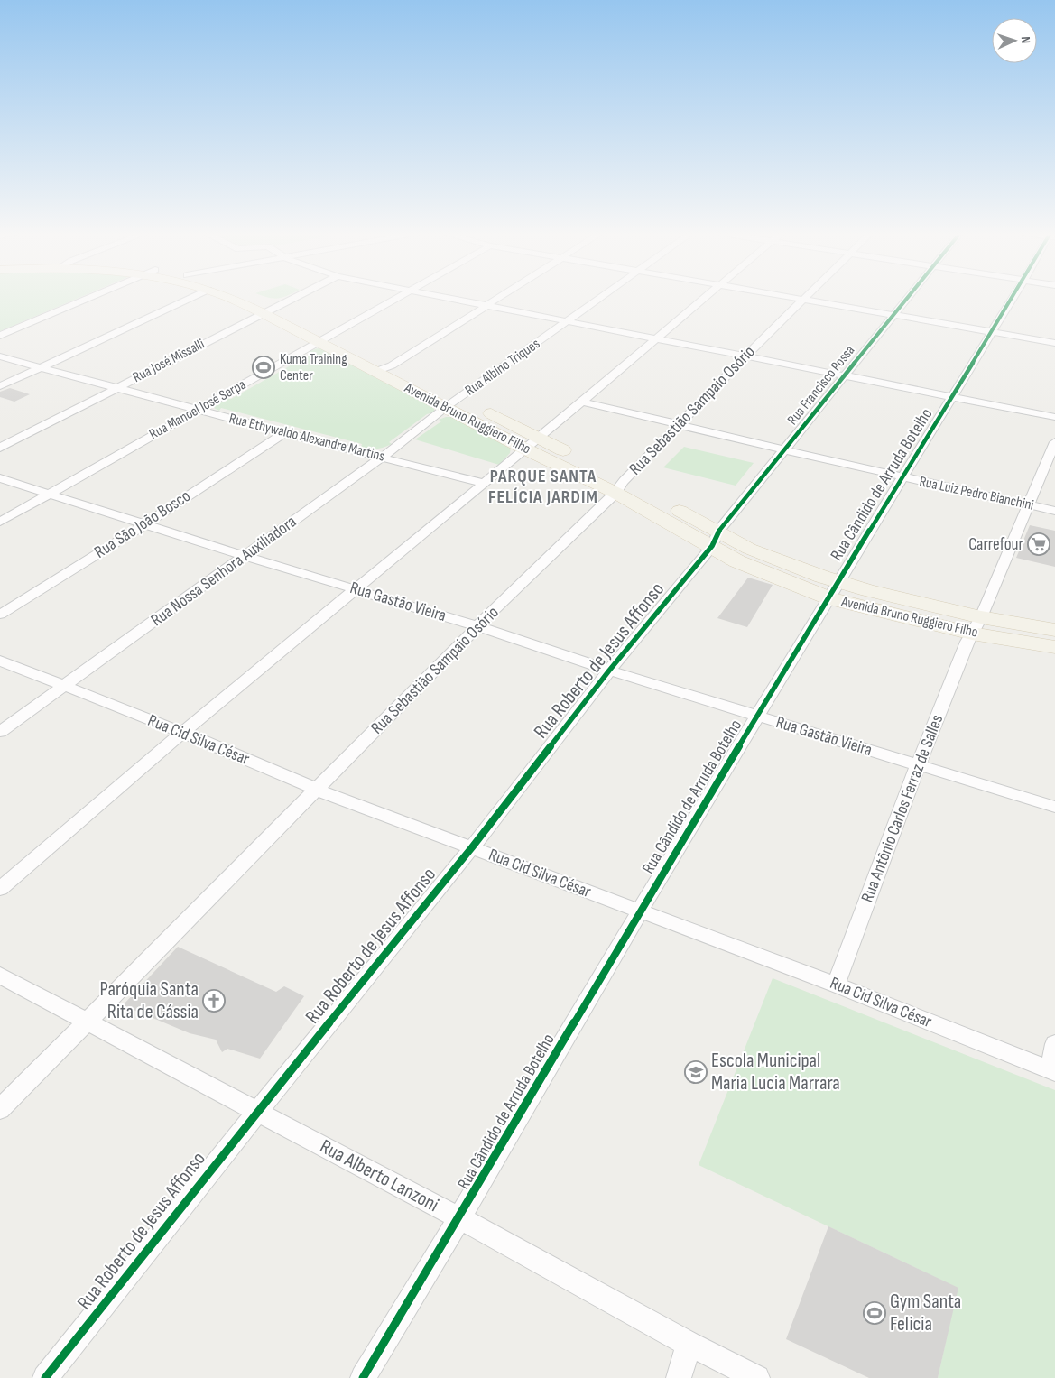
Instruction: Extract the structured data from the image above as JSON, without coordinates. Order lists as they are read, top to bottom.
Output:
{
  "streets": {
    "main road": ["Avenida Bruno Ruggiero Filho"],
    "street": [
      "Rua José Missalli",
      "Rua Albino Triques",
      "Rua Francisco Possa",
      "Rua Manoel José Serpa",
      "Rua Sebastião Sampaio Osório",
      "Rua Ethywaldo Alexandre Martins",
      "Rua Cândido de Arruda Botelho",
      "Rua Luiz Pedro Bianchini",
      "Rua São João Bosco",
      "Rua Nossa Senhora Auxiliadora",
      "Rua Gastão Vieira",
      "Rua Roberto de Jesus Affonso",
      "Rua Cid Silva César",
      "Rua Antônio Carlos Ferraz de Salles",
      "Rua Alberto Lanzoni"
    ]
  },
  "crossings": [
    ["Rua José Missalli", "Avenida Bruno Ruggiero Filho"],
    ["Rua José Missalli", "Rua Ethywaldo Alexandre Martins"],
    ["Rua Albino Triques", "Avenida Bruno Ruggiero Filho"],
    ["Rua Albino Triques", "Rua Nossa Senhora Auxiliadora"],
    ["Rua Francisco Possa", "Avenida Bruno Ruggiero Filho"],
    ["Rua Francisco Possa", "Rua Luiz Pedro Bianchini"],
    ["Rua Francisco Possa", "Rua Roberto de Jesus Affonso"],
    ["Rua Manoel José Serpa", "Avenida Bruno Ruggiero Filho"],
    ["Rua Manoel José Serpa", "Rua Ethywaldo Alexandre Martins"],
    ["Rua Manoel José Serpa", "Rua Gastão Vieira"],
    ["Rua Sebastião Sampaio Osório", "Avenida Bruno Ruggiero Filho"],
    ["Rua Sebastião Sampaio Osório", "Rua Luiz Pedro Bianchini"],
    ["Rua Sebastião Sampaio Osório", "Rua Gastão Vieira"],
    ["Rua Sebastião Sampaio Osório", "Rua Cid Silva César"],
    ["Rua Sebastião Sampaio Osório", "Rua Alberto Lanzoni"],
    ["Avenida Bruno Ruggiero Filho", "Rua Cândido de Arruda Botelho"],
    ["Avenida Bruno Ruggiero Filho", "Rua Nossa Senhora Auxiliadora"],
    ["Avenida Bruno Ruggiero Filho", "Rua Roberto de Jesus Affonso"],
    ["Avenida Bruno Ruggiero Filho", "Rua Antônio Carlos Ferraz de Salles"],
    ["Rua Ethywaldo Alexandre Martins", "Rua São João Bosco"],
    ["Rua Ethywaldo Alexandre Martins", "Rua Nossa Senhora Auxiliadora"],
    ["Rua Cândido de Arruda Botelho", "Rua Luiz Pedro Bianchini"],
    ["Rua Cândido de Arruda Botelho", "Rua Gastão Vieira"],
    ["Rua Cândido de Arruda Botelho", "Rua Cid Silva César"],
    ["Rua Cândido de Arruda Botelho", "Rua Alberto Lanzoni"],
    ["Rua Luiz Pedro Bianchini", "Rua Antônio Carlos Ferraz de Salles"],
    ["Rua São João Bosco", "Rua Gastão Vieira"],
    ["Rua Nossa Senhora Auxiliadora", "Rua Gastão Vieira"],
    ["Rua Nossa Senhora Auxiliadora", "Rua Cid Silva César"],
    ["Rua Gastão Vieira", "Rua Roberto de Jesus Affonso"],
    ["Rua Gastão Vieira", "Rua Antônio Carlos Ferraz de Salles"],
    ["Rua Roberto de Jesus Affonso", "Rua Cid Silva César"],
    ["Rua Roberto de Jesus Affonso", "Rua Alberto Lanzoni"],
    ["Rua Cid Silva César", "Rua Antônio Carlos Ferraz de Salles"]
  ],
  "districts": ["PARQUE SANTA FELÍCIA JARDIM"],
  "places": {
    "sports": ["Kuma Training Center", "Gym Santa Felicia"],
    "supermarket": ["Carrefour"],
    "church": ["Paróquia Santa Rita de Cássia"],
    "school or university": ["Escola Municipal Maria Lucia Marrara"]
  },
  "north": "right"
}
